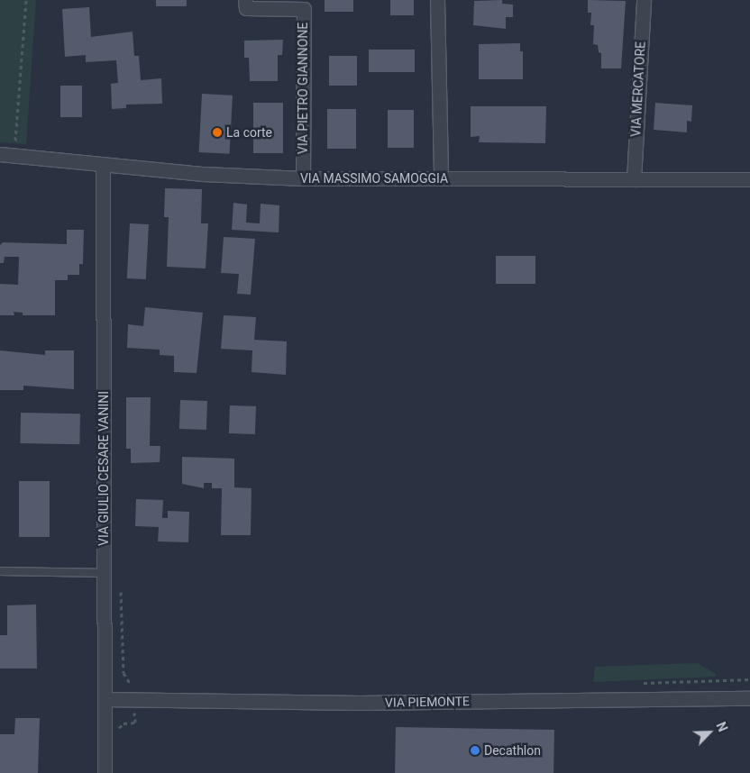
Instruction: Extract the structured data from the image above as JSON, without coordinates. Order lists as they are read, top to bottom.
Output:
{
  "streets": {
    "street": [
      "VIA PIETRO GIANNONE",
      "VIA MERCATORE",
      "VIA MASSIMO SAMOGGIA",
      "VIA GIULIO CESARE VANINI",
      "VIA PIEMONTE"
    ]
  },
  "crossings": [
    ["VIA PIETRO GIANNONE", "VIA MASSIMO SAMOGGIA"],
    ["VIA MERCATORE", "VIA MASSIMO SAMOGGIA"],
    ["VIA MASSIMO SAMOGGIA", "VIA GIULIO CESARE VANINI"],
    ["VIA GIULIO CESARE VANINI", "VIA PIEMONTE"]
  ],
  "places": ["La corte", "Decathlon"],
  "north": "top right"
}
